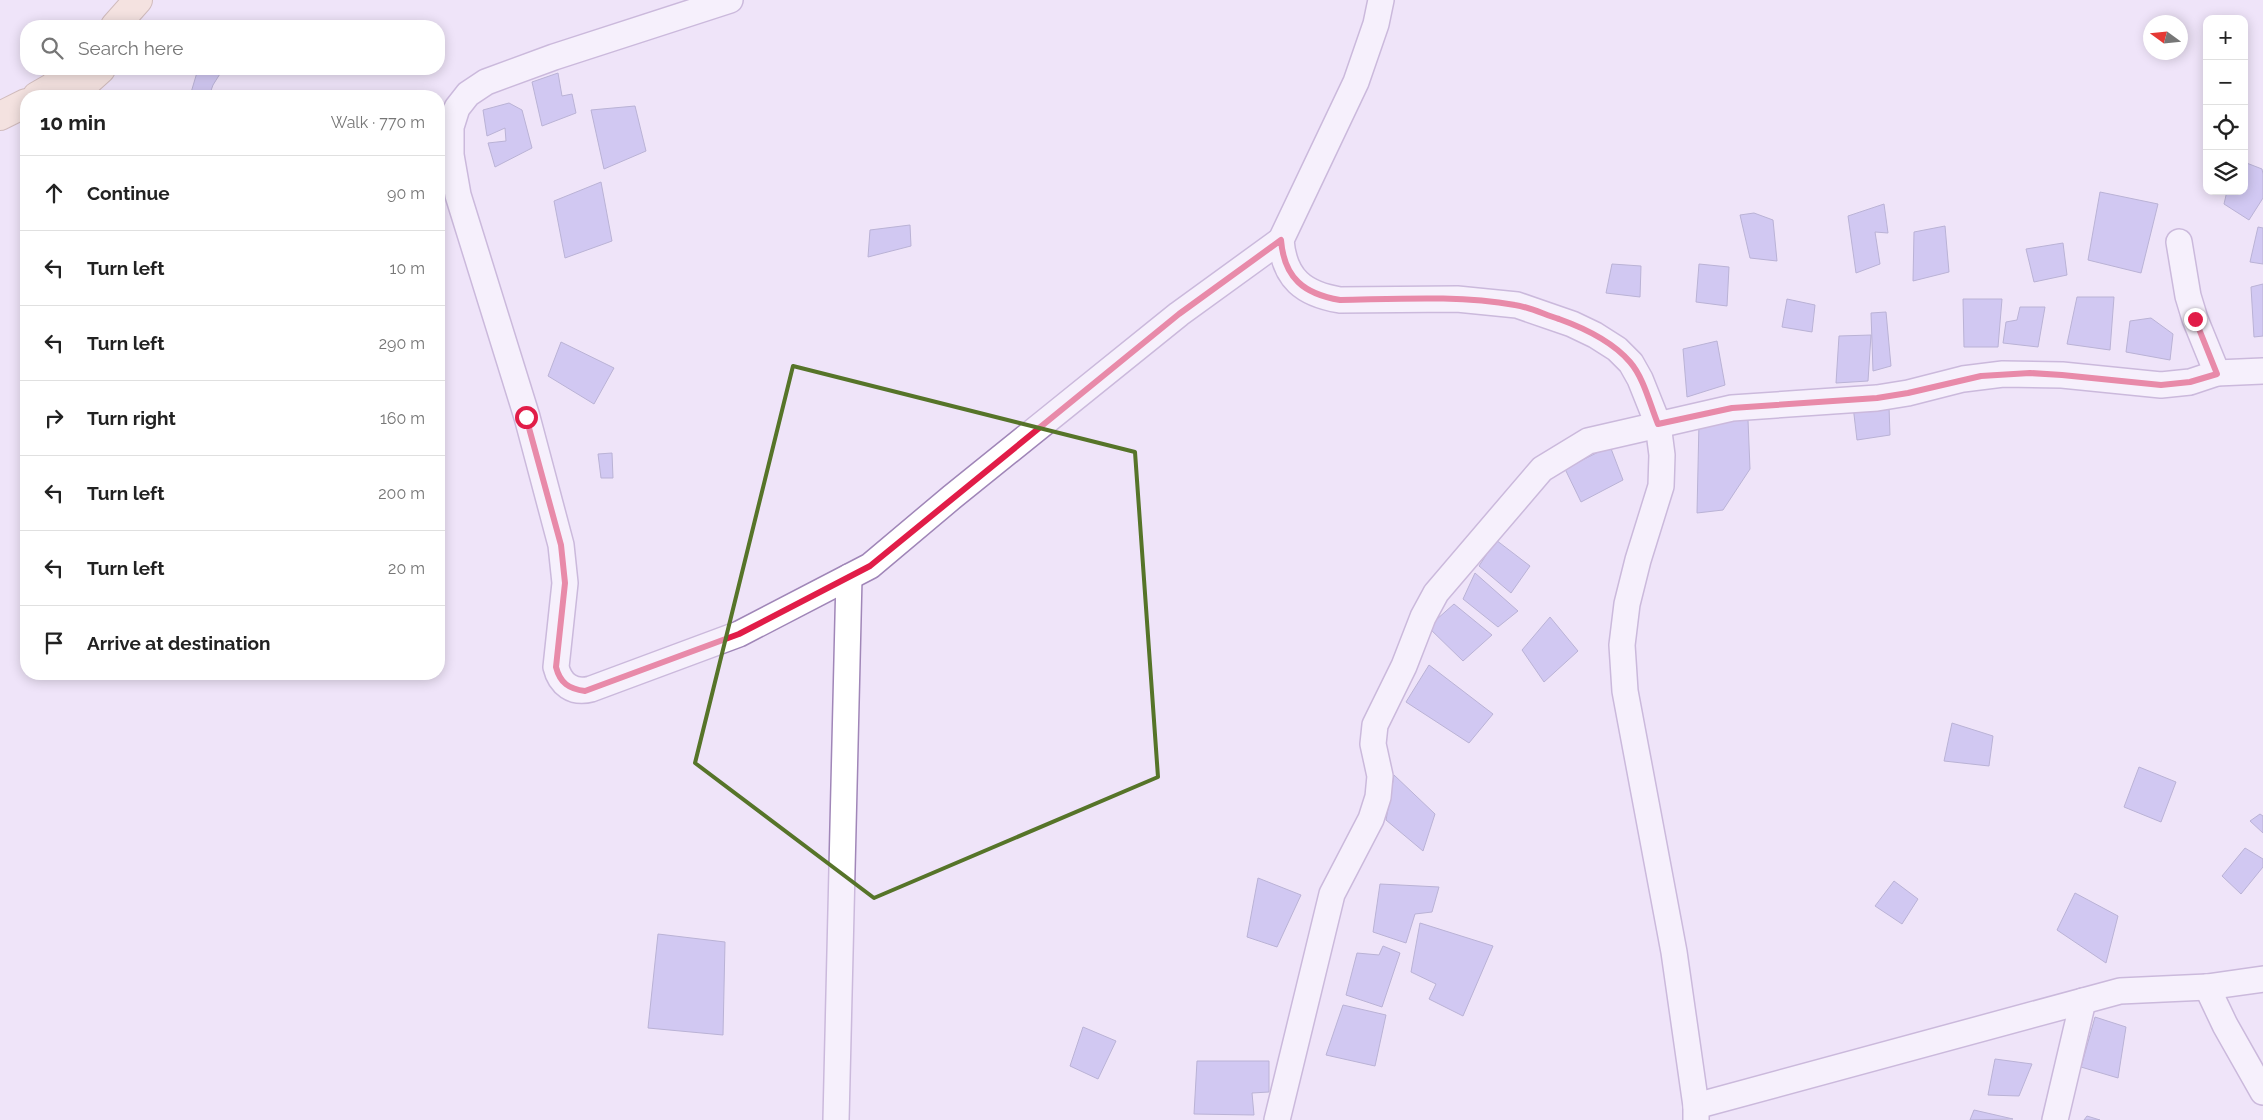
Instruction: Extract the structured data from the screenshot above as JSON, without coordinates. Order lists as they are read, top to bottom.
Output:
{
  "north": "left",
  "page": {
    "map_buttons": ["+", "−"],
    "search": "Search here",
    "heading": ["10 min", "Walk · 770 m"],
    "list": [
      ["Continue", "90 m"],
      ["Turn left", "10 m"],
      ["Turn left", "290 m"],
      ["Turn right", "160 m"],
      ["Turn left", "200 m"],
      ["Turn left", "20 m"],
      "Arrive at destination"
    ]
  }
}
